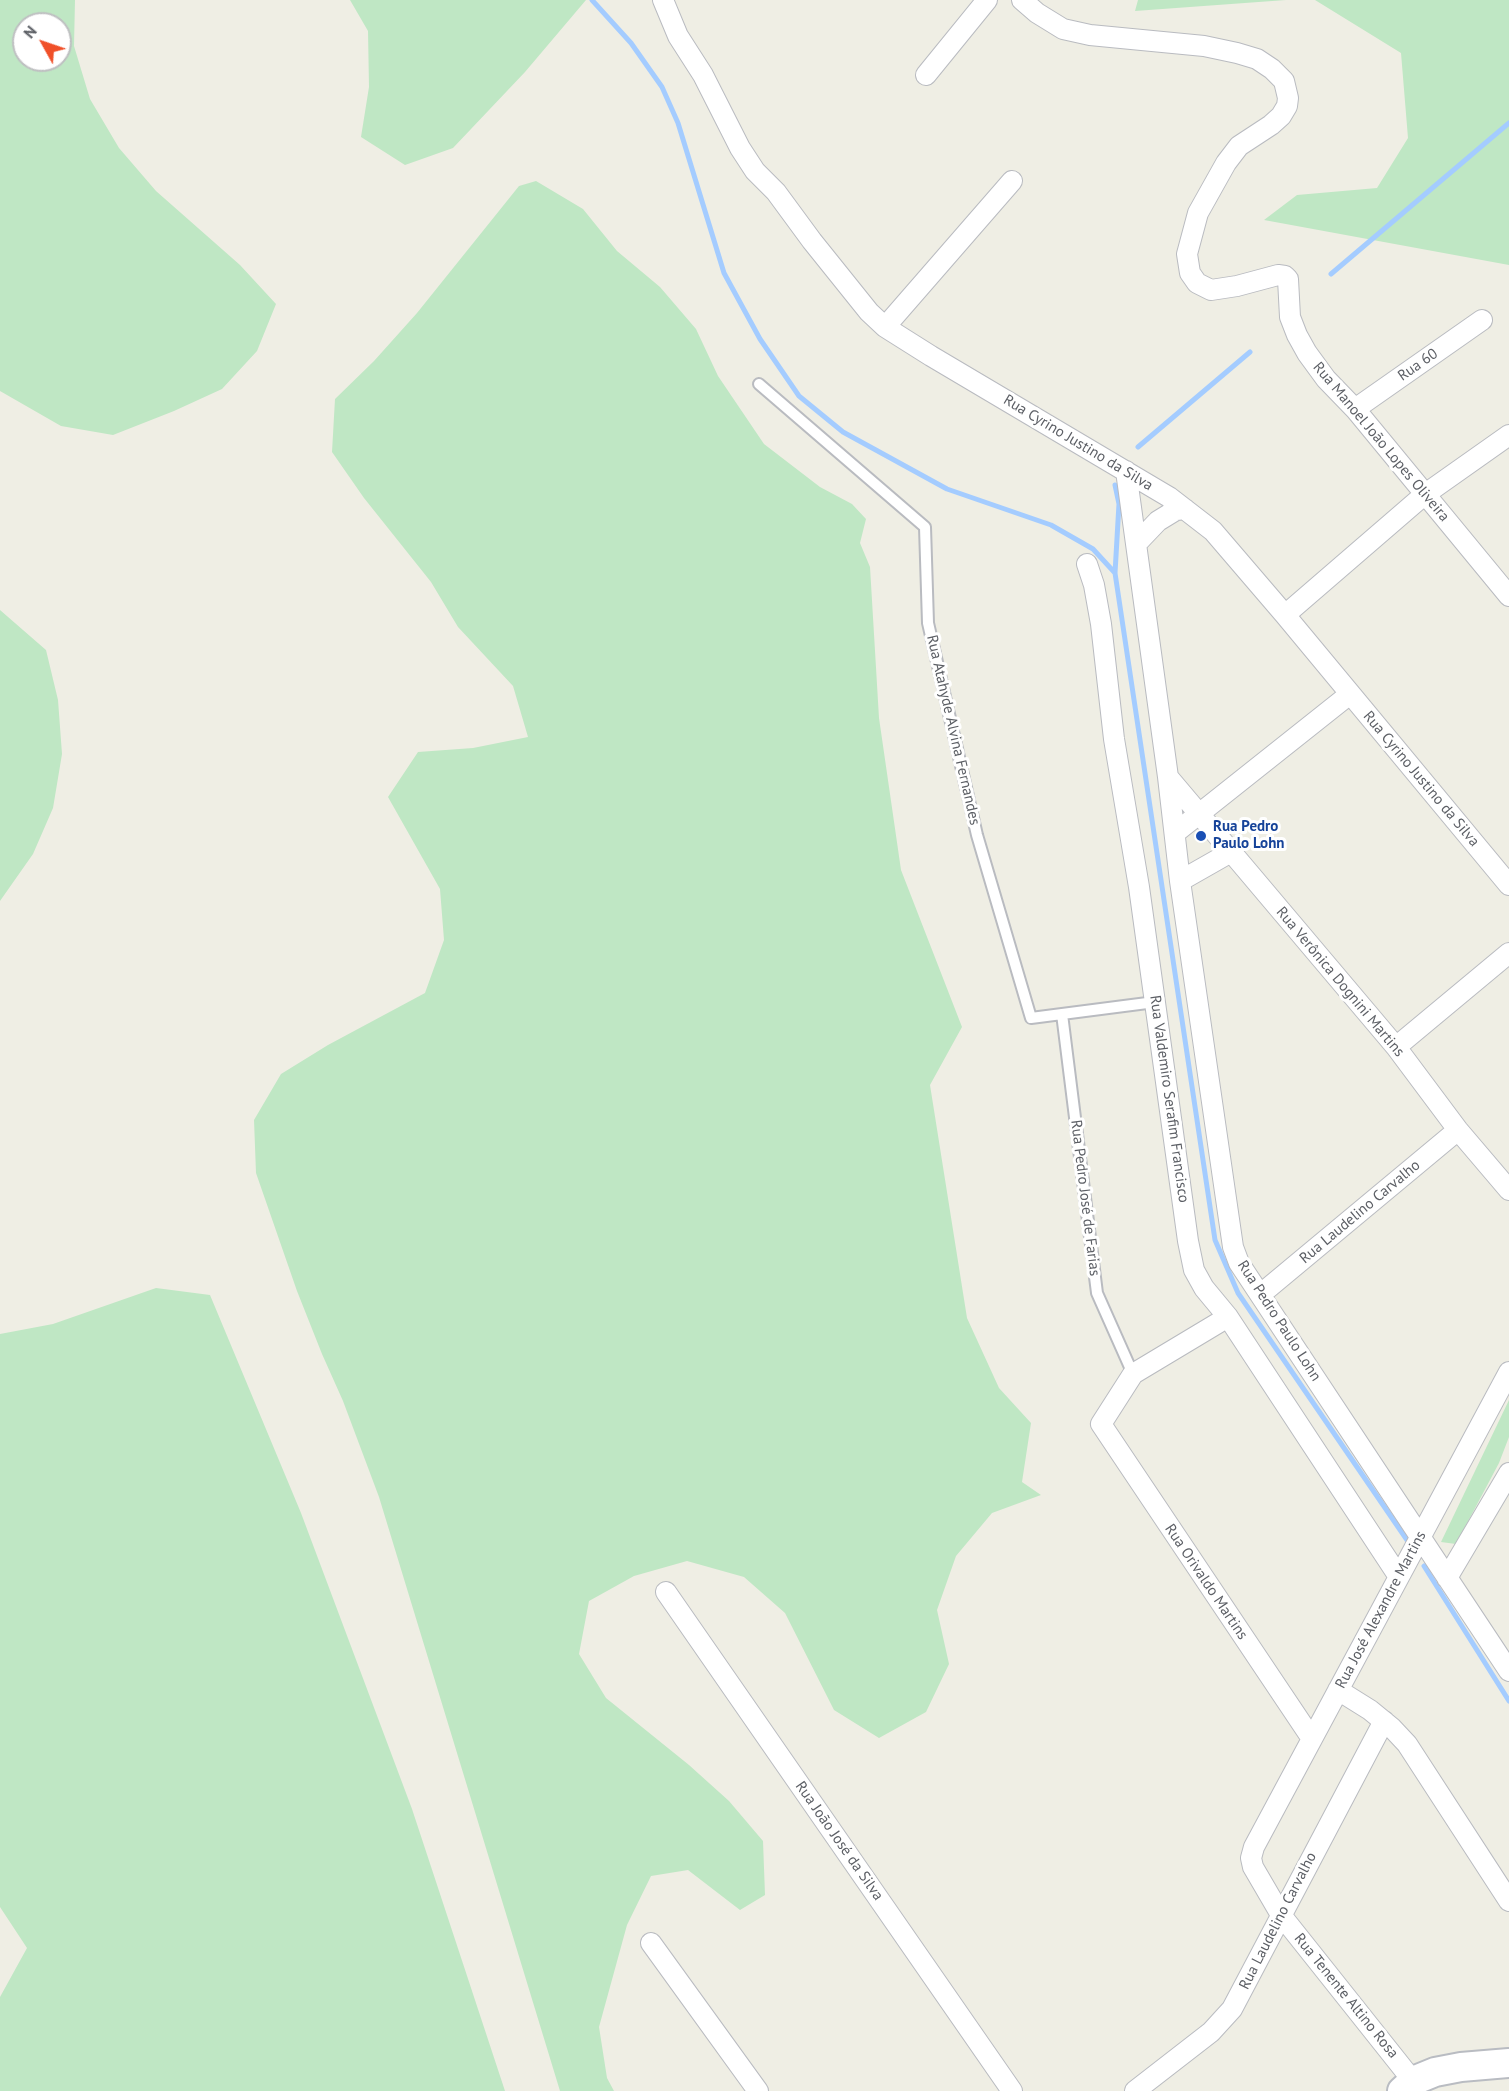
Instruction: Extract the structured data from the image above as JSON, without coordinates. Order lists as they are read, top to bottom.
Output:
{
  "streets": {
    "street": [
      "Rua 60",
      "Rua Manoel João Lopes Oliveira",
      "Rua Cyrino Justino da Silva",
      "Rua Verônica Dognini Martins",
      "Rua Valdemiro Serafim Francisco",
      "Rua Laudelino Carvalho",
      "Rua Pedro Paulo Lohn",
      "Rua Orivaldo Martins",
      "Rua José Alexandre Martins",
      "Rua João José da Silva",
      "Rua Tenente Altino Rosa"
    ],
    "lane": ["Rua Atahyde Alvina Fernandes", "Rua Pedro José de Farias"]
  },
  "crossings": [
    ["Rua 60", "Rua Manoel João Lopes Oliveira"],
    ["Rua Cyrino Justino da Silva", "Rua Pedro Paulo Lohn"],
    ["Rua Atahyde Alvina Fernandes", "Rua Valdemiro Serafim Francisco"],
    ["Rua Atahyde Alvina Fernandes", "Rua Pedro José de Farias"],
    ["Rua Verônica Dognini Martins", "Rua Laudelino Carvalho"],
    ["Rua Verônica Dognini Martins", "Rua Pedro Paulo Lohn"],
    ["Rua Valdemiro Serafim Francisco", "Rua José Alexandre Martins"],
    ["Rua Pedro José de Farias", "Rua Orivaldo Martins"],
    ["Rua Laudelino Carvalho", "Rua Pedro Paulo Lohn"],
    ["Rua Laudelino Carvalho", "Rua Tenente Altino Rosa"],
    ["Rua Pedro Paulo Lohn", "Rua José Alexandre Martins"],
    ["Rua Orivaldo Martins", "Rua José Alexandre Martins"],
    ["Rua José Alexandre Martins", "Rua Tenente Altino Rosa"]
  ],
  "places": ["Rua Pedro Paulo Lohn"],
  "north": "top left"
}
